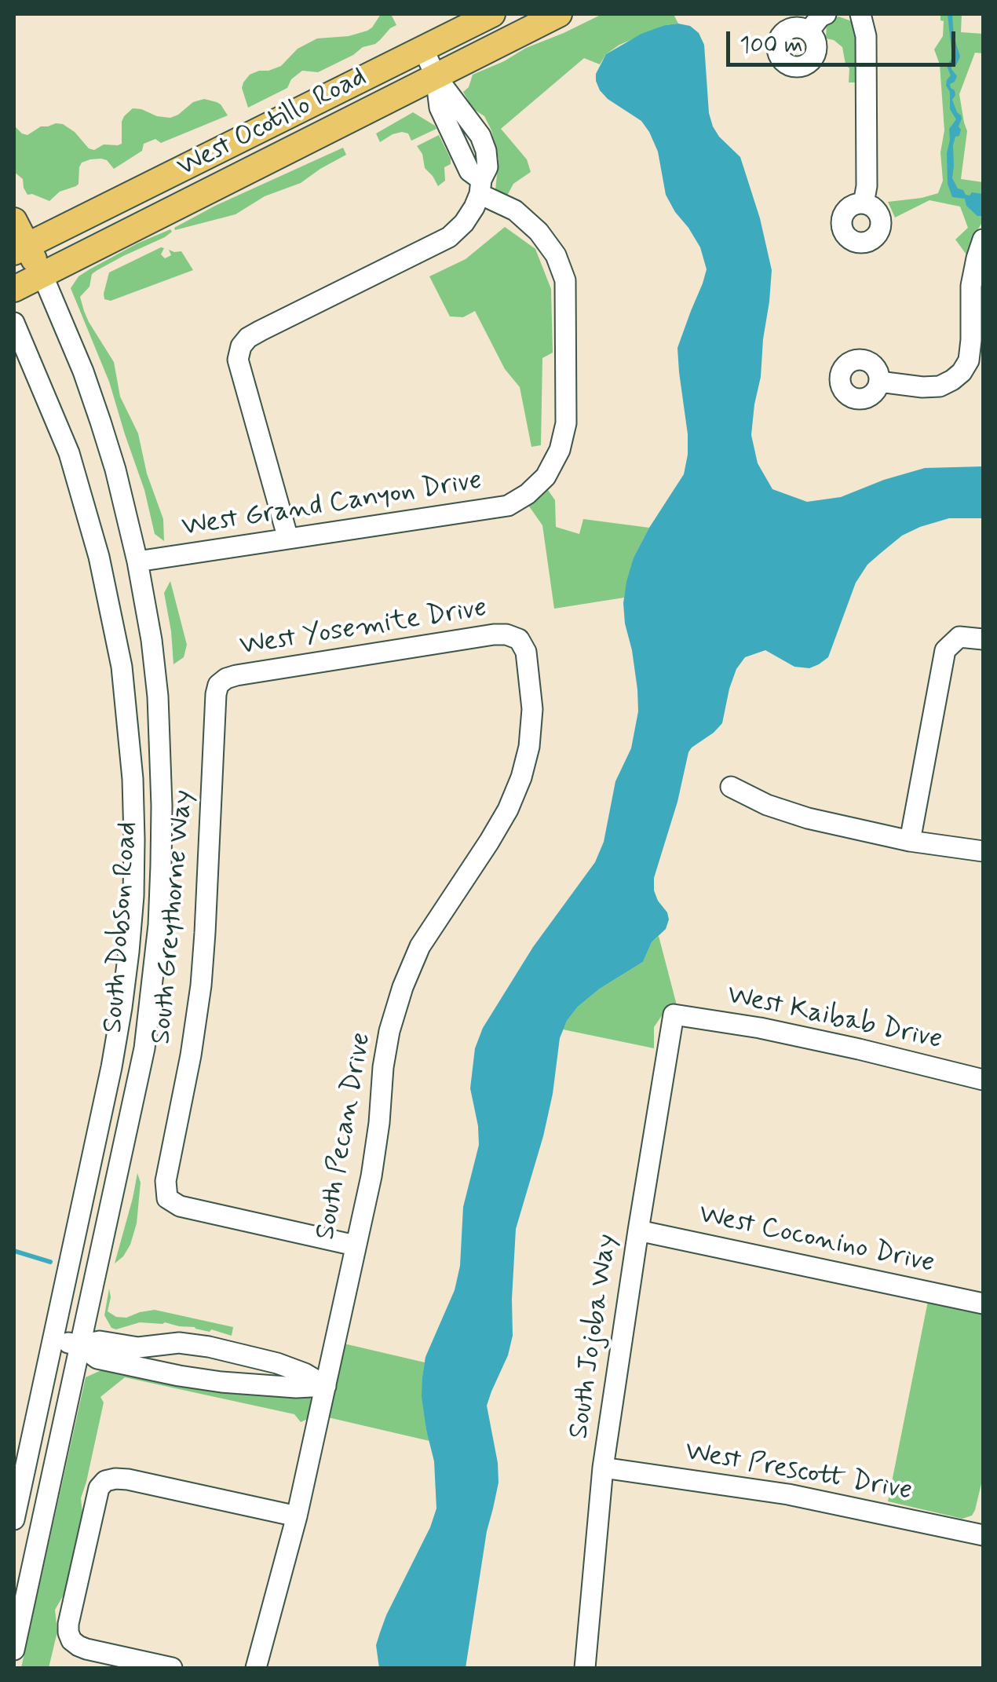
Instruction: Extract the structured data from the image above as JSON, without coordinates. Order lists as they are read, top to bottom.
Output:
{
  "streets": {
    "main road": ["West Ocotillo Road", "South Dobson Road"],
    "street": [
      "West Grand Canyon Drive",
      "West Yosemite Drive",
      "South Greythorne Way",
      "West Kaibab Drive",
      "South Pecan Drive",
      "West Coconino Drive",
      "South Jojoba Way",
      "West Prescott Drive"
    ]
  },
  "crossings": [
    ["West Ocotillo Road", "South Dobson Road"],
    ["West Grand Canyon Drive", "South Dobson Road"],
    ["West Yosemite Drive", "South Greythorne Way"],
    ["West Yosemite Drive", "South Pecan Drive"],
    ["South Greythorne Way", "South Pecan Drive"],
    ["West Kaibab Drive", "South Jojoba Way"],
    ["West Coconino Drive", "South Jojoba Way"],
    ["South Jojoba Way", "West Prescott Drive"]
  ],
  "scale_bar": "100 m"
}
